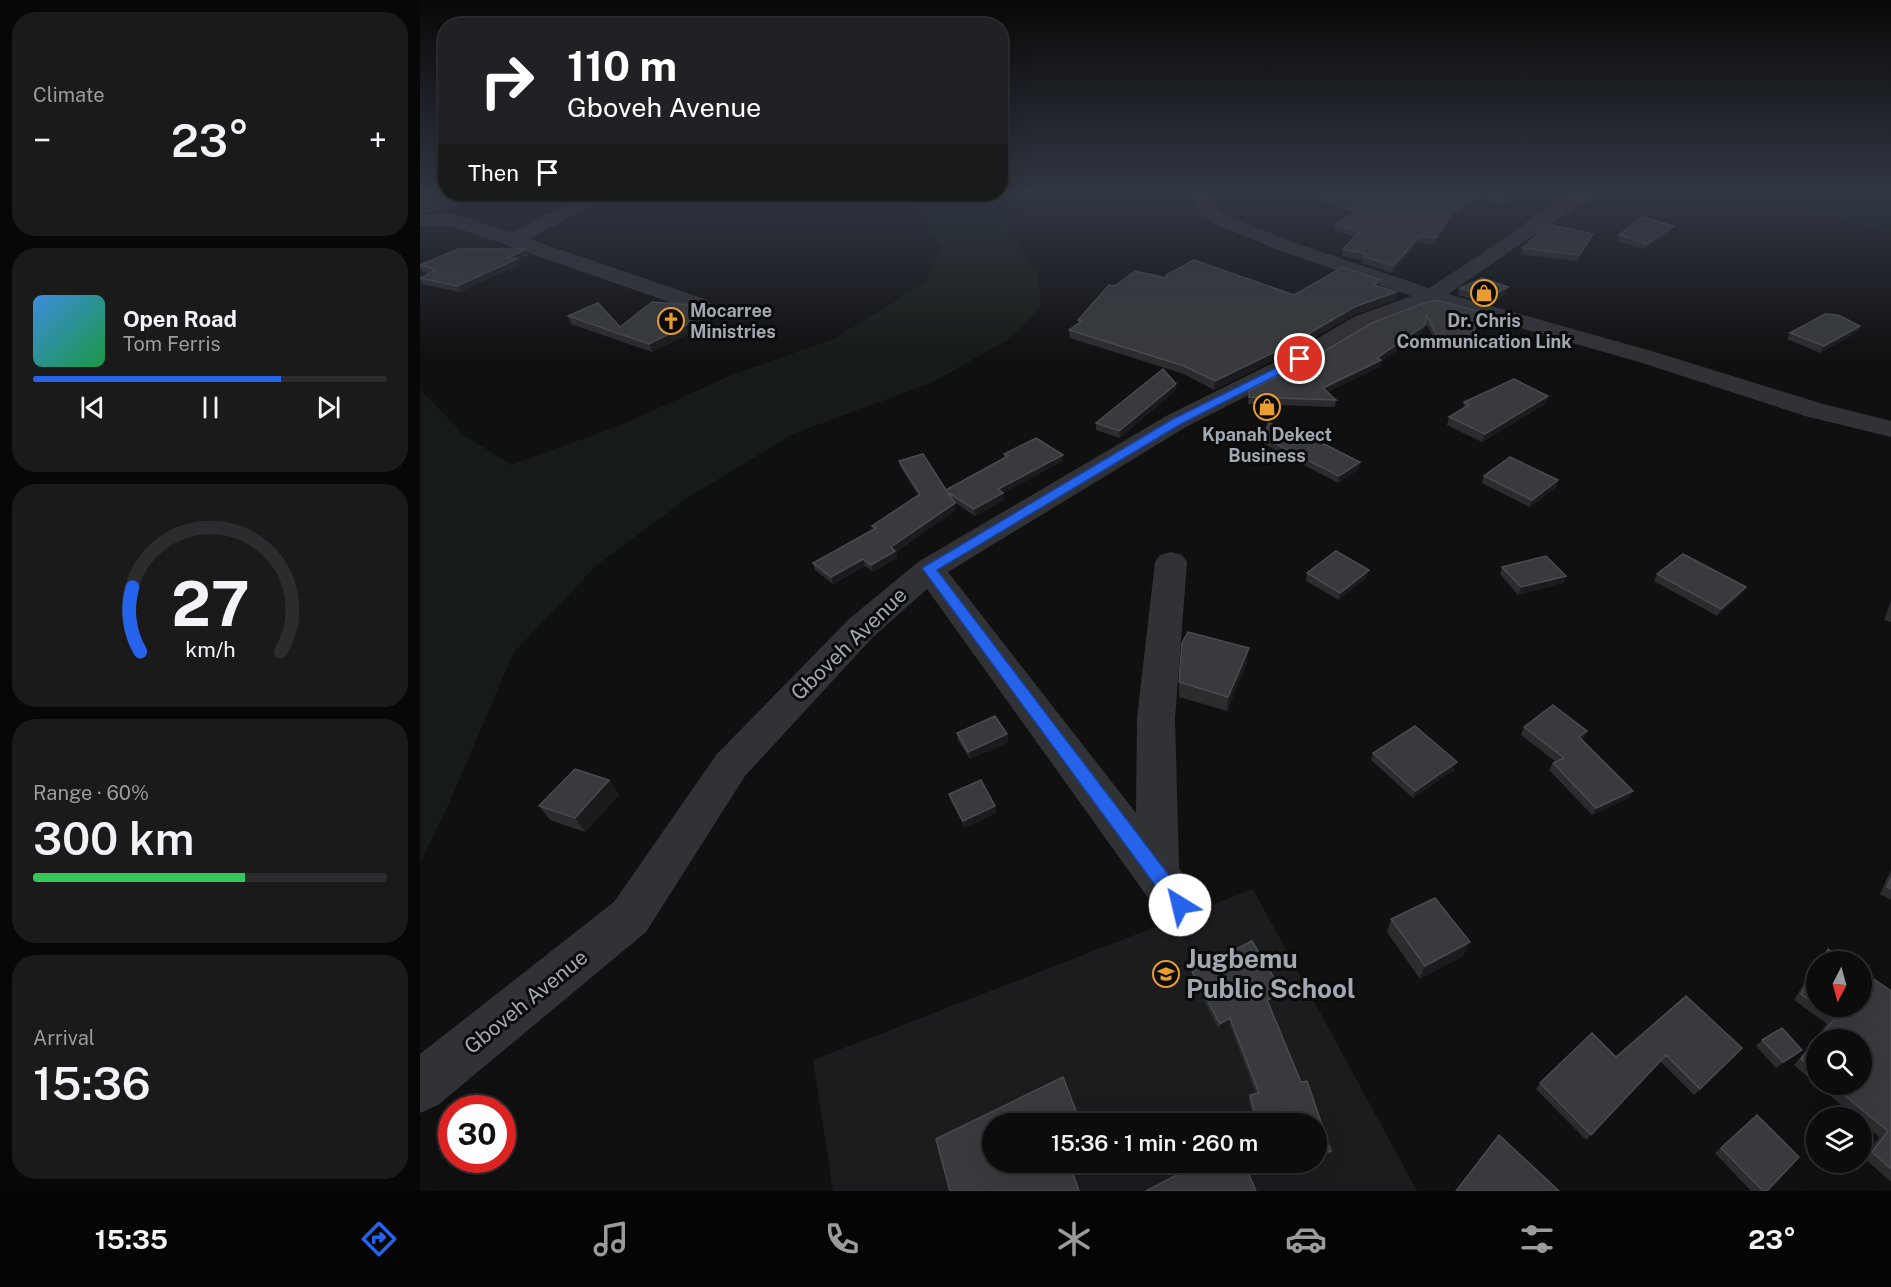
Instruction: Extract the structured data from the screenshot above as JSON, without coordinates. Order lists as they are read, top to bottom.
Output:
{
  "streets": {
    "street": ["Gboveh Avenue"]
  },
  "places": {
    "shop": ["Dr. Chris Communication Link", "Kpanah Dekect Business"],
    "church": ["Mocarree Ministries"],
    "school or university": ["Jugbemu Public School"]
  },
  "north": "bottom",
  "page": {
    "tile": [
      "Climate",
      ["Range · 60%", "300 km"],
      ["Arrival", "15:36"]
    ],
    "turn": ["110 m", "Gboveh Avenue"],
    "heat": ["−", "23°", "+"],
    "then": "Then",
    "song": ["Open Road", "Tom Ferris"],
    "limit": "30",
    "trip": "15:36 · 1 min · 260 m",
    "tabs": ["15:35", "23°"],
    "gauge": ["27", "km/h"]
  }
}
